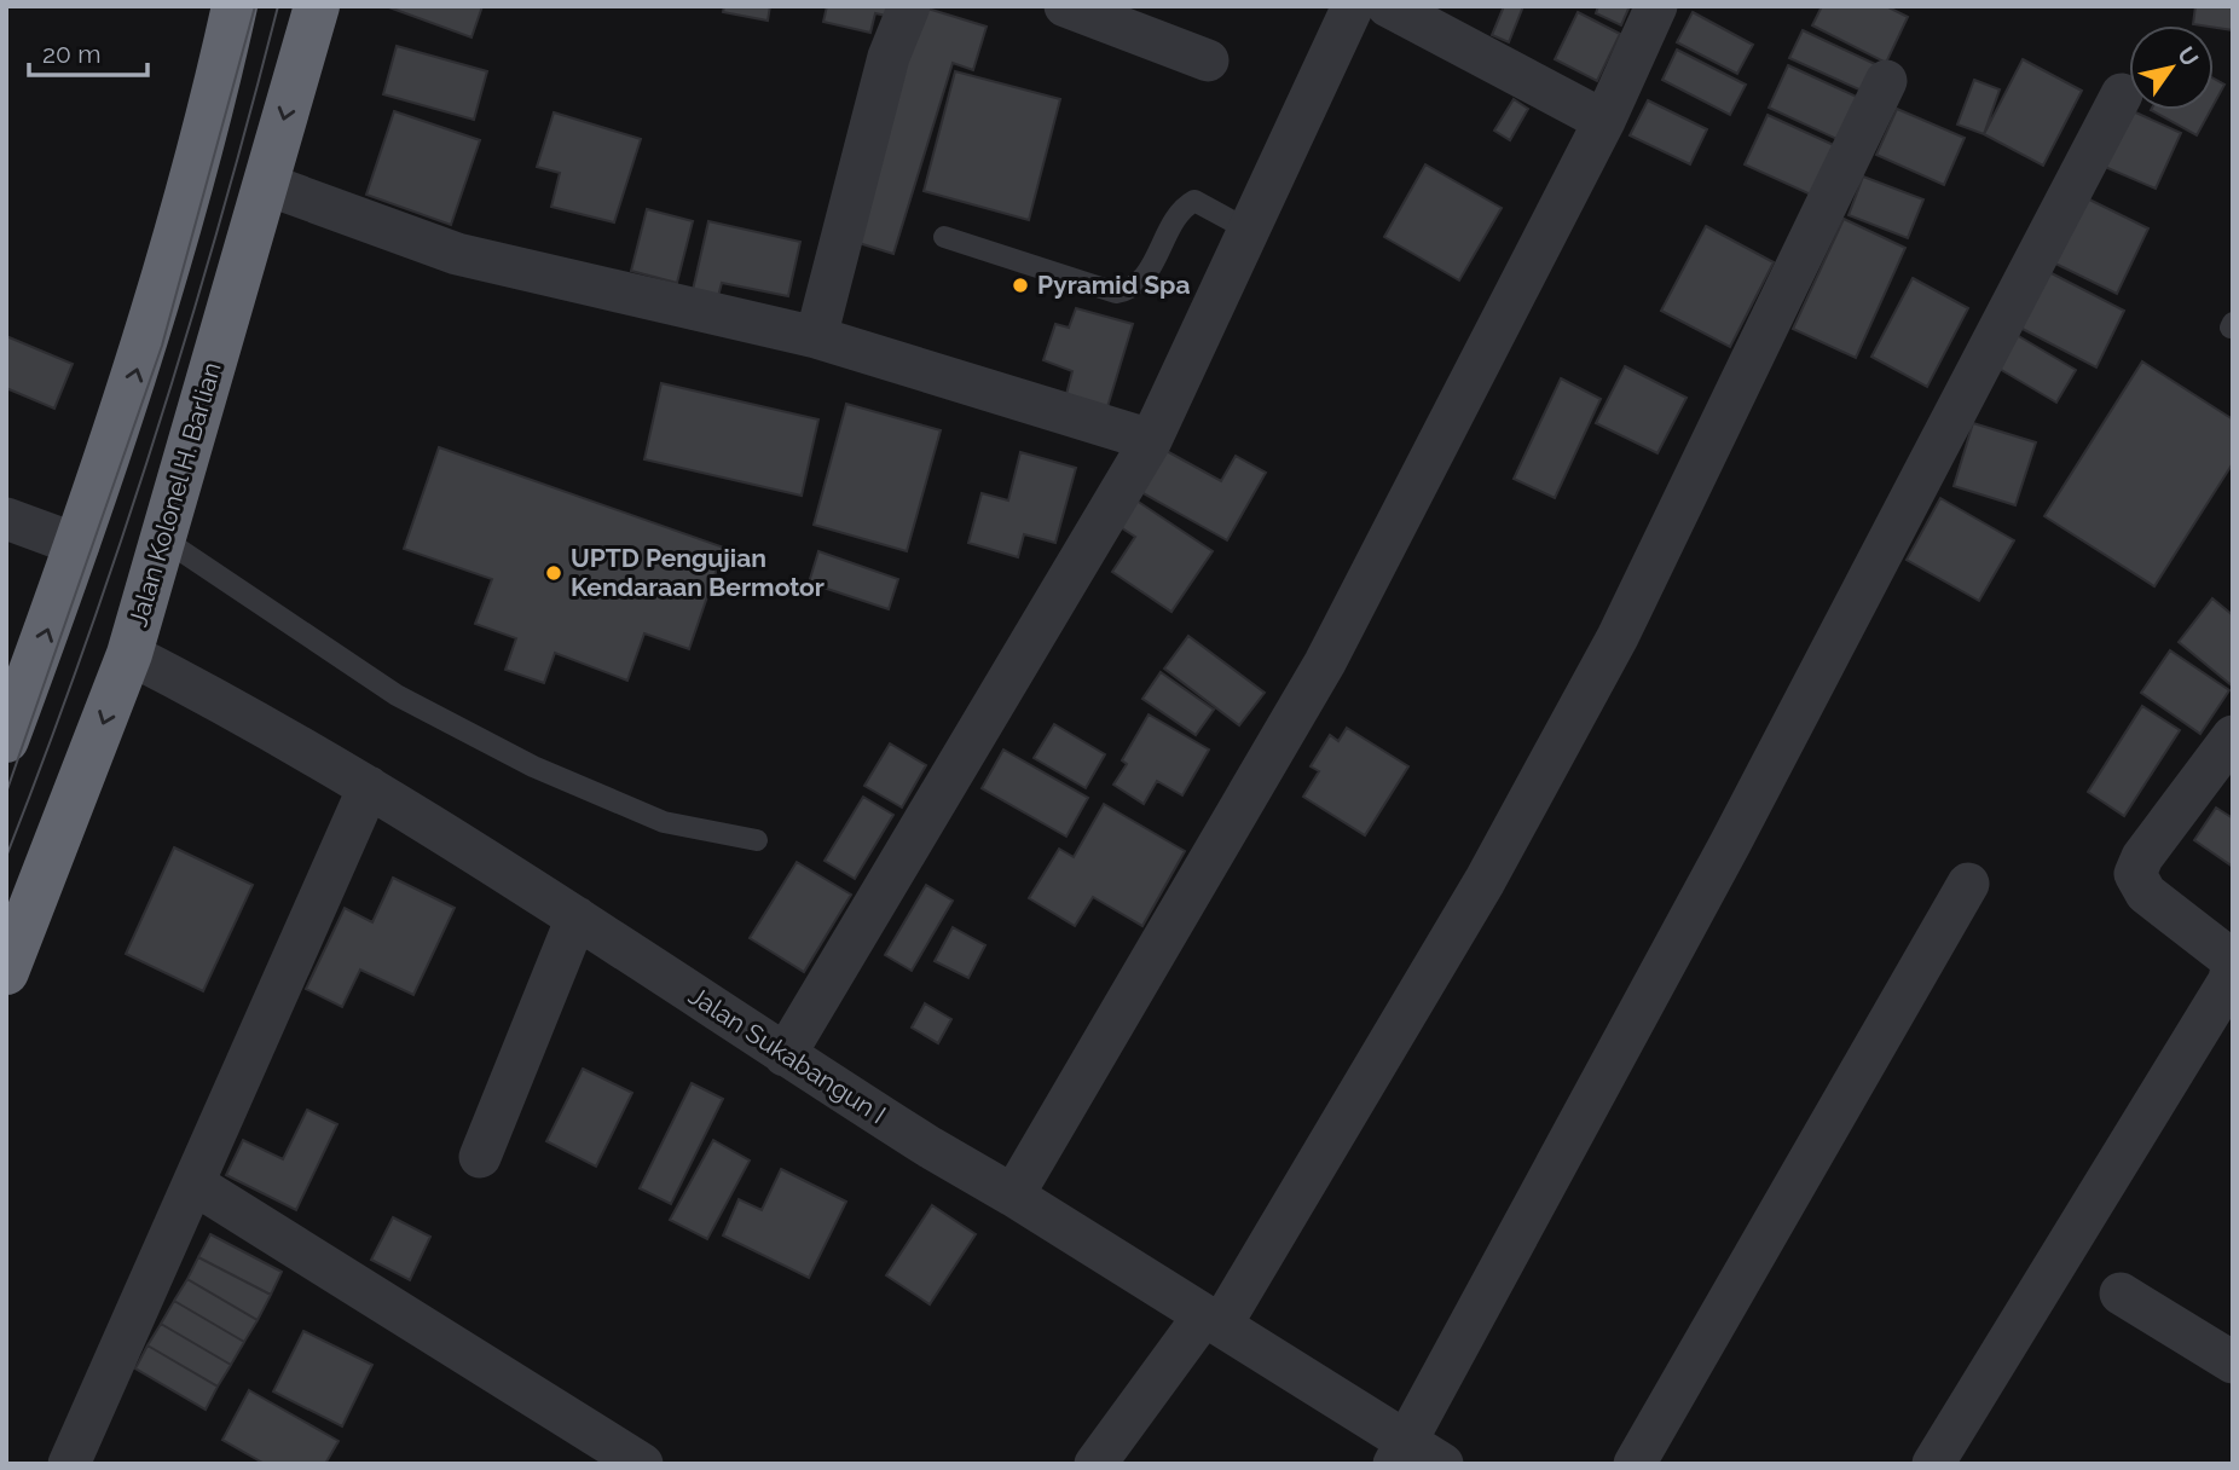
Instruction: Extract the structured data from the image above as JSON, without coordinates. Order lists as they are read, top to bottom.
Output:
{
  "streets": {
    "highway": ["Jalan Kolonel H. Barlian"],
    "street": ["Jalan Sukabangun I"]
  },
  "crossings": [
    ["Jalan Kolonel H. Barlian", "Jalan Sukabangun I"]
  ],
  "places": ["Pyramid Spa", "UPTD Pengujian Kendaraan Bermotor"],
  "scale_bar": "20 m",
  "north": "top right"
}
